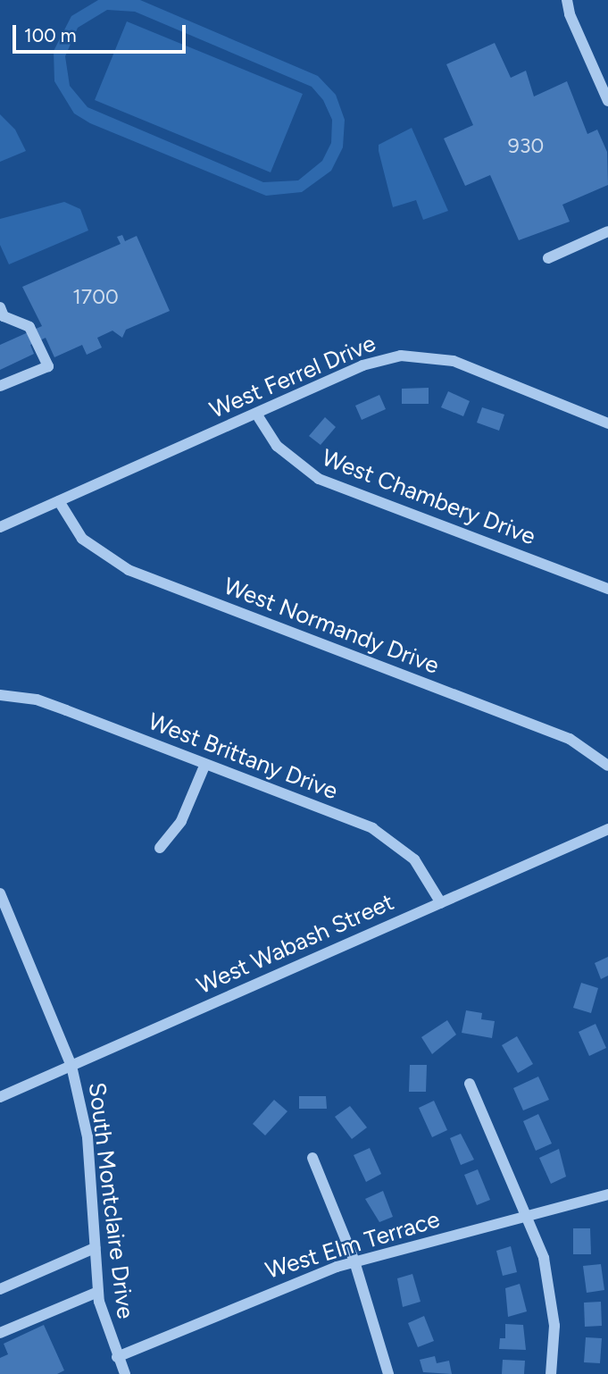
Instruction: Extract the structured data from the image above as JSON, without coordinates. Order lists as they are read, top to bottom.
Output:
{
  "streets": {
    "street": [
      "West Ferrel Drive",
      "West Chambery Drive",
      "West Normandy Drive",
      "West Brittany Drive",
      "West Wabash Street",
      "South Montclaire Drive",
      "West Elm Terrace"
    ]
  },
  "crossings": [
    ["West Ferrel Drive", "West Chambery Drive"],
    ["West Ferrel Drive", "West Normandy Drive"],
    ["West Brittany Drive", "West Wabash Street"],
    ["West Wabash Street", "South Montclaire Drive"],
    ["South Montclaire Drive", "West Elm Terrace"]
  ],
  "house_numbers": ["930", "1700"],
  "scale_bar": "100 m"
}
